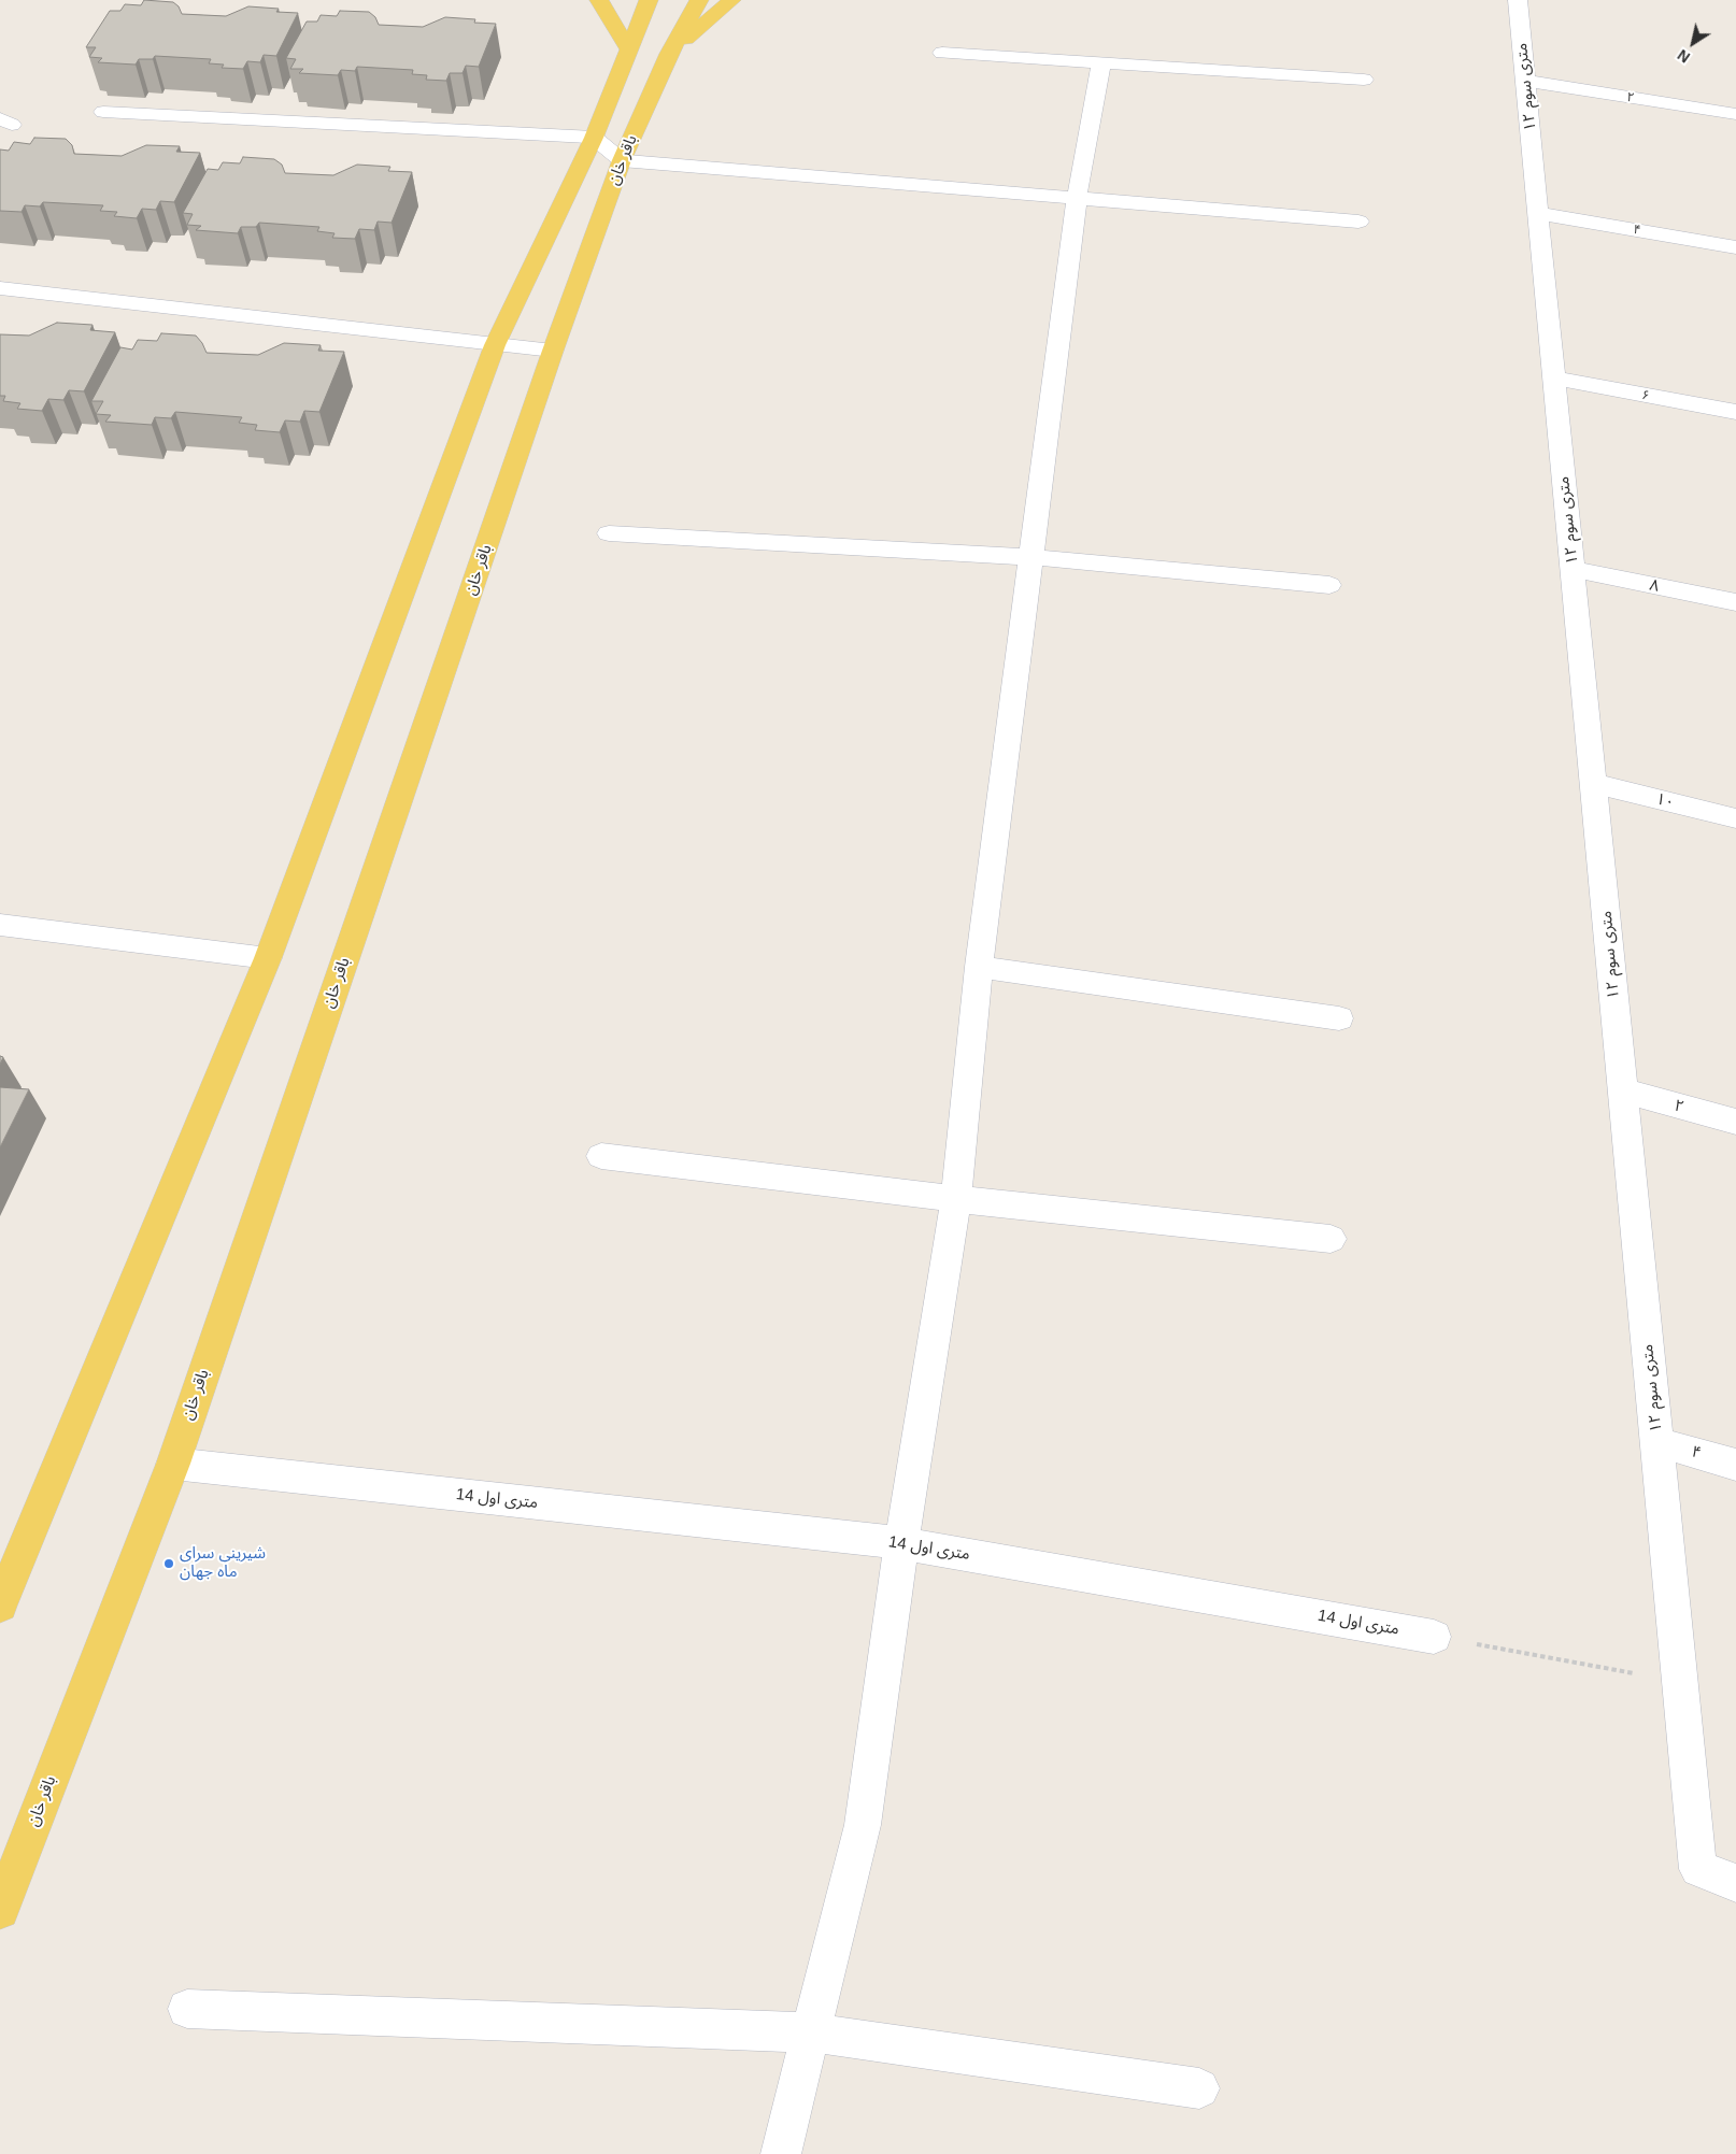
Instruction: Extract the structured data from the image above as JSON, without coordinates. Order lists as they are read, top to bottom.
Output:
{
  "streets": {
    "main road": ["باقر خان"],
    "street": [
      "۱۲ متری سوم",
      "۲",
      "۴",
      "۶",
      "۸",
      "۱۰",
      "14 متری اول"
    ]
  },
  "crossings": [
    ["۱۲ متری سوم", "۲"],
    ["۱۲ متری سوم", "۴"],
    ["۱۲ متری سوم", "۶"],
    ["۱۲ متری سوم", "۸"],
    ["۱۲ متری سوم", "۱۰"],
    ["باقر خان", "14 متری اول"]
  ],
  "places": ["شیرینی سرای ماه جهان"],
  "north": "bottom left"
}
